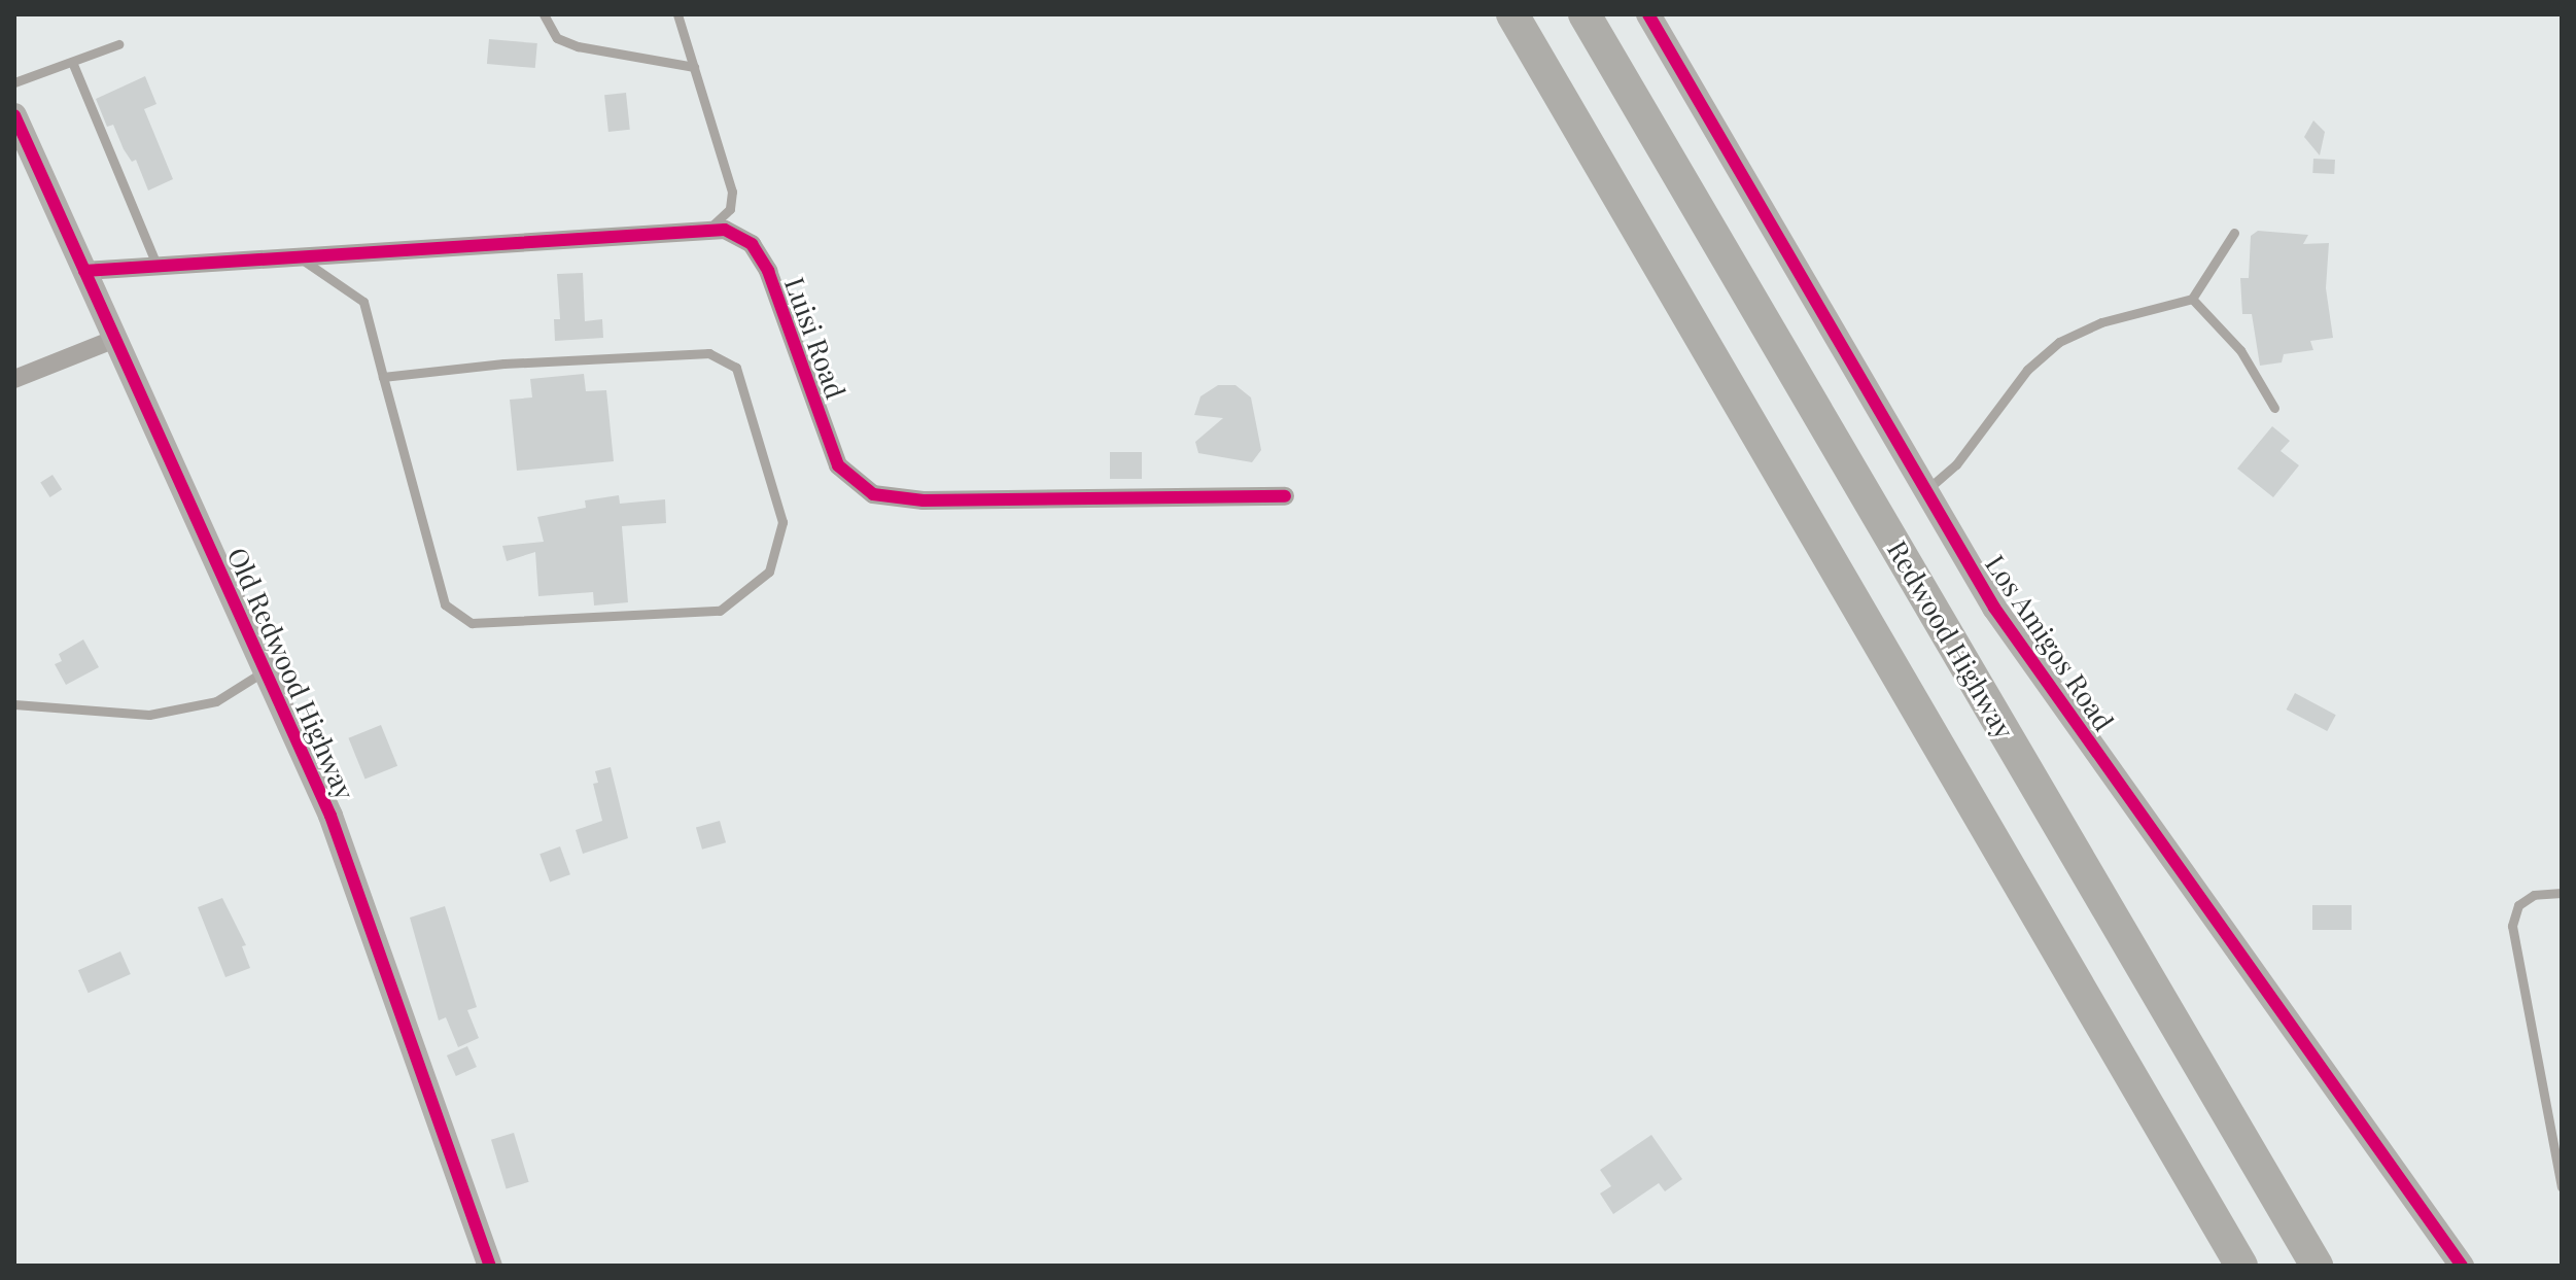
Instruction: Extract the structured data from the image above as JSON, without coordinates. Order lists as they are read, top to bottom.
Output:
{
  "streets": {
    "highway": ["Redwood Highway"],
    "street": ["Luisi Road", "Los Amigos Road", "Old Redwood Highway"]
  },
  "crossings": [
    ["Luisi Road", "Old Redwood Highway"]
  ]
}
